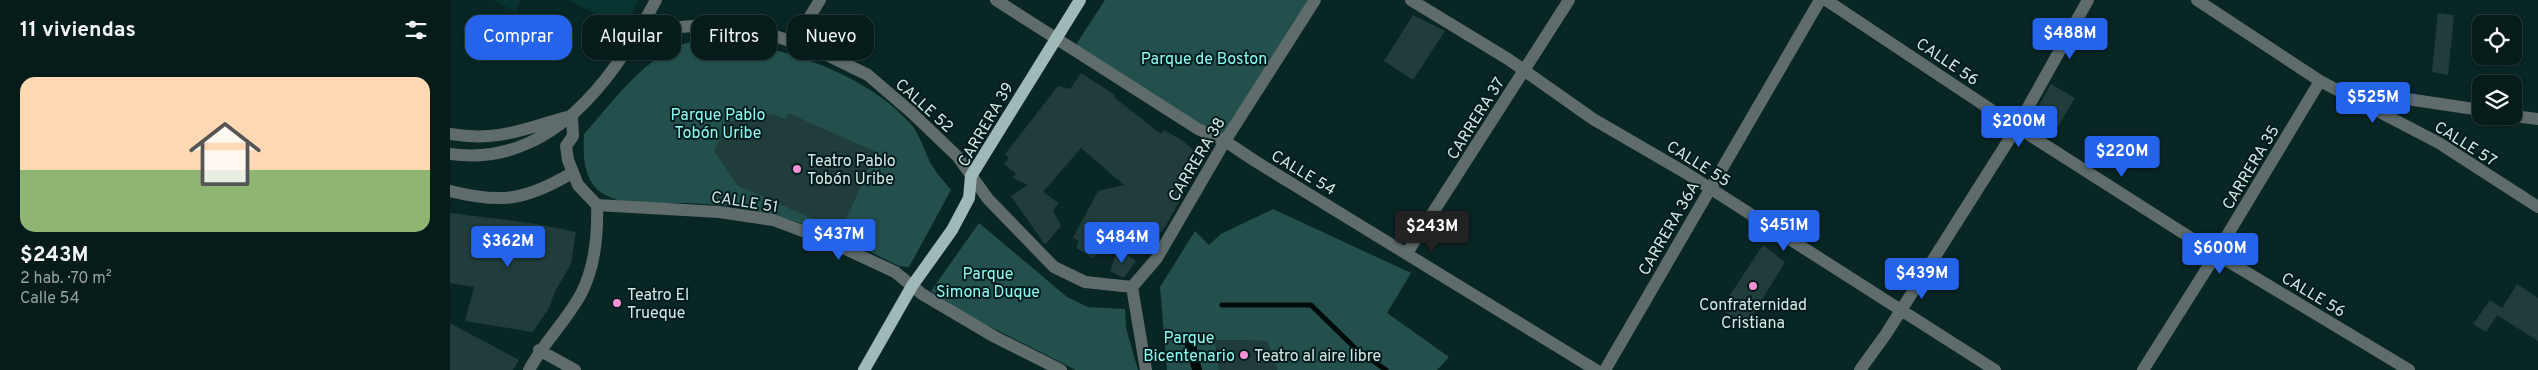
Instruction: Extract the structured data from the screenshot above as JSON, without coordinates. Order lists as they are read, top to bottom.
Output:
{
  "streets": {
    "main road": ["CARRERA 39"],
    "street": [
      "CALLE 56",
      "CALLE 52",
      "CARRERA 37",
      "CALLE 57",
      "CARRERA 38",
      "CALLE 55",
      "CARRERA 35",
      "CALLE 54",
      "CALLE 51",
      "CARRERA 36A"
    ]
  },
  "crossings": [
    ["CALLE 56", "CARRERA 35"],
    ["CALLE 52", "CARRERA 39"],
    ["CALLE 52", "CARRERA 38"],
    ["CARRERA 37", "CALLE 55"],
    ["CARRERA 37", "CALLE 54"],
    ["CARRERA 39", "CALLE 54"],
    ["CARRERA 39", "CALLE 51"],
    ["CALLE 57", "CARRERA 35"],
    ["CARRERA 38", "CALLE 54"],
    ["CALLE 55", "CARRERA 36A"]
  ],
  "parks": [
    "Parque de Boston",
    "Parque Pablo Tobón Uribe",
    "Parque Simona Duque",
    "Parque Bicentenario"
  ],
  "places": [
    "Teatro Pablo Tobón Uribe",
    "Confraternidad Cristiana",
    "Teatro El Trueque",
    "Teatro al aire libre"
  ],
  "page": {
    "heading": "11 viviendas",
    "chip": [
      "Comprar",
      "Alquilar",
      "Filtros",
      "Nuevo"
    ],
    "price": [
      "$488M",
      "$525M",
      "$200M",
      "$220M",
      "$451M",
      "$243M",
      "$437M",
      "$484M",
      "$362M",
      "$600M",
      "$439M"
    ],
    "list": [
      {
        "name": "$243M",
        "note": "2 hab. · 70 m² · Calle 54"
      }
    ]
  }
}
